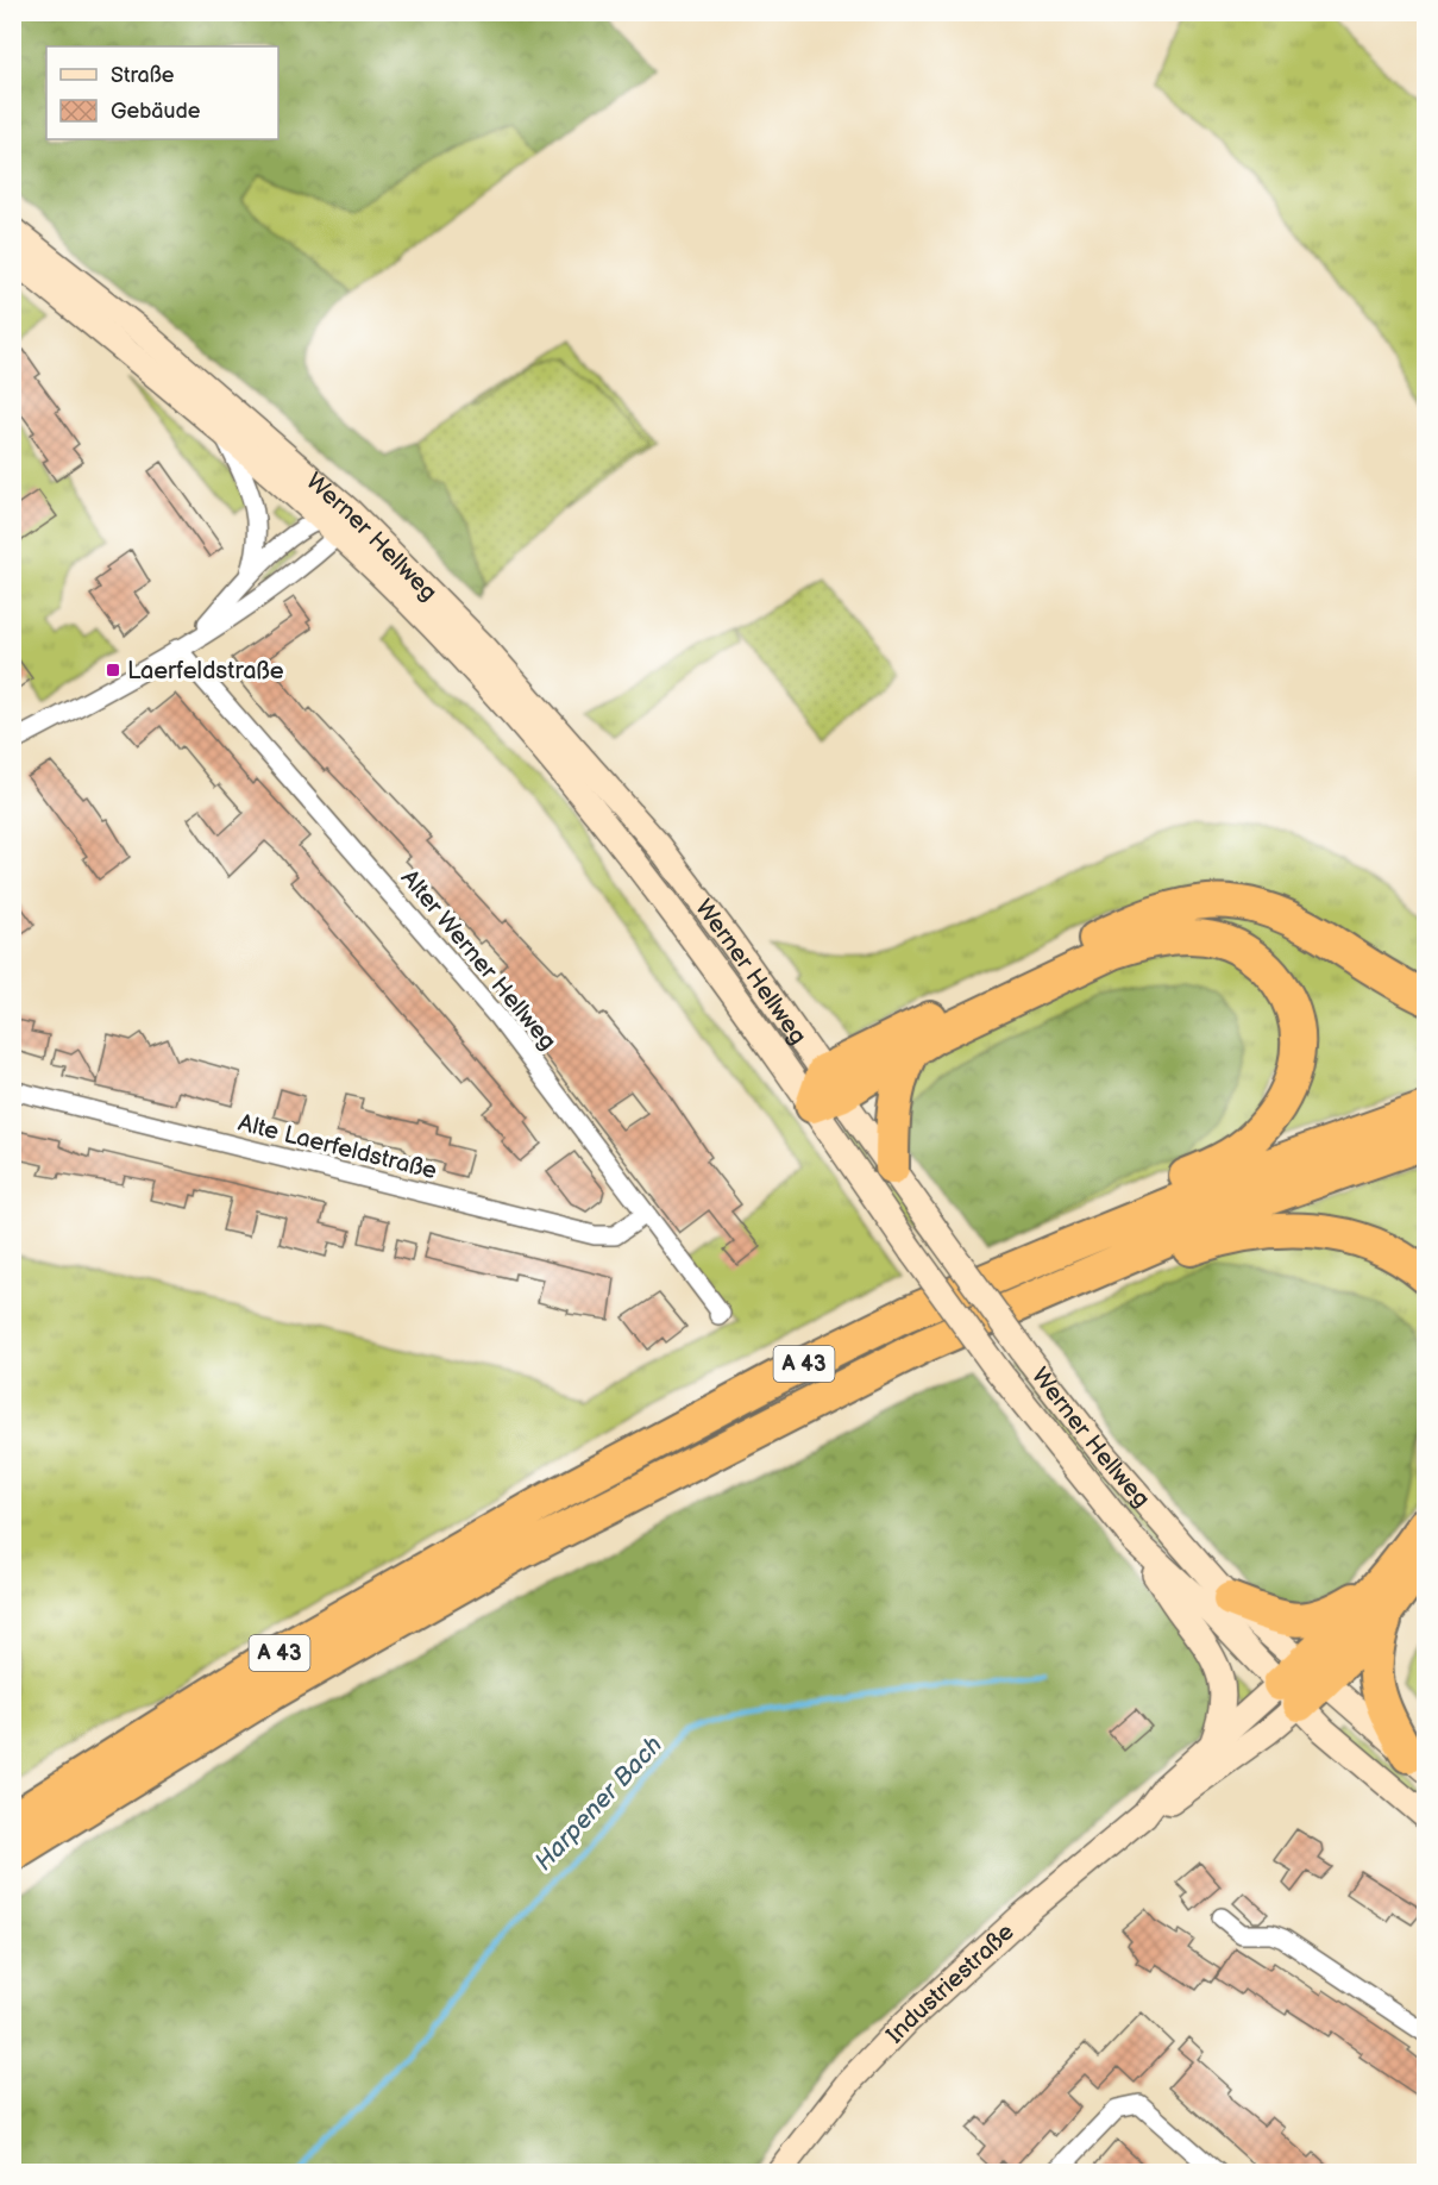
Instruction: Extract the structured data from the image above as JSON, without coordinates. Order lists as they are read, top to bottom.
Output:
{
  "streets": {
    "highway": ["A 43"],
    "main road": ["Werner Hellweg", "Industriestraße"],
    "street": ["Alter Werner Hellweg", "Alte Laerfeldstraße"]
  },
  "crossings": [
    ["Werner Hellweg", "Industriestraße"],
    ["Alter Werner Hellweg", "Alte Laerfeldstraße"]
  ],
  "water": ["Harpener Bach"],
  "places": {
    "transit": ["Laerfeldstraße"]
  },
  "legend": ["Straße", "Gebäude"]
}
